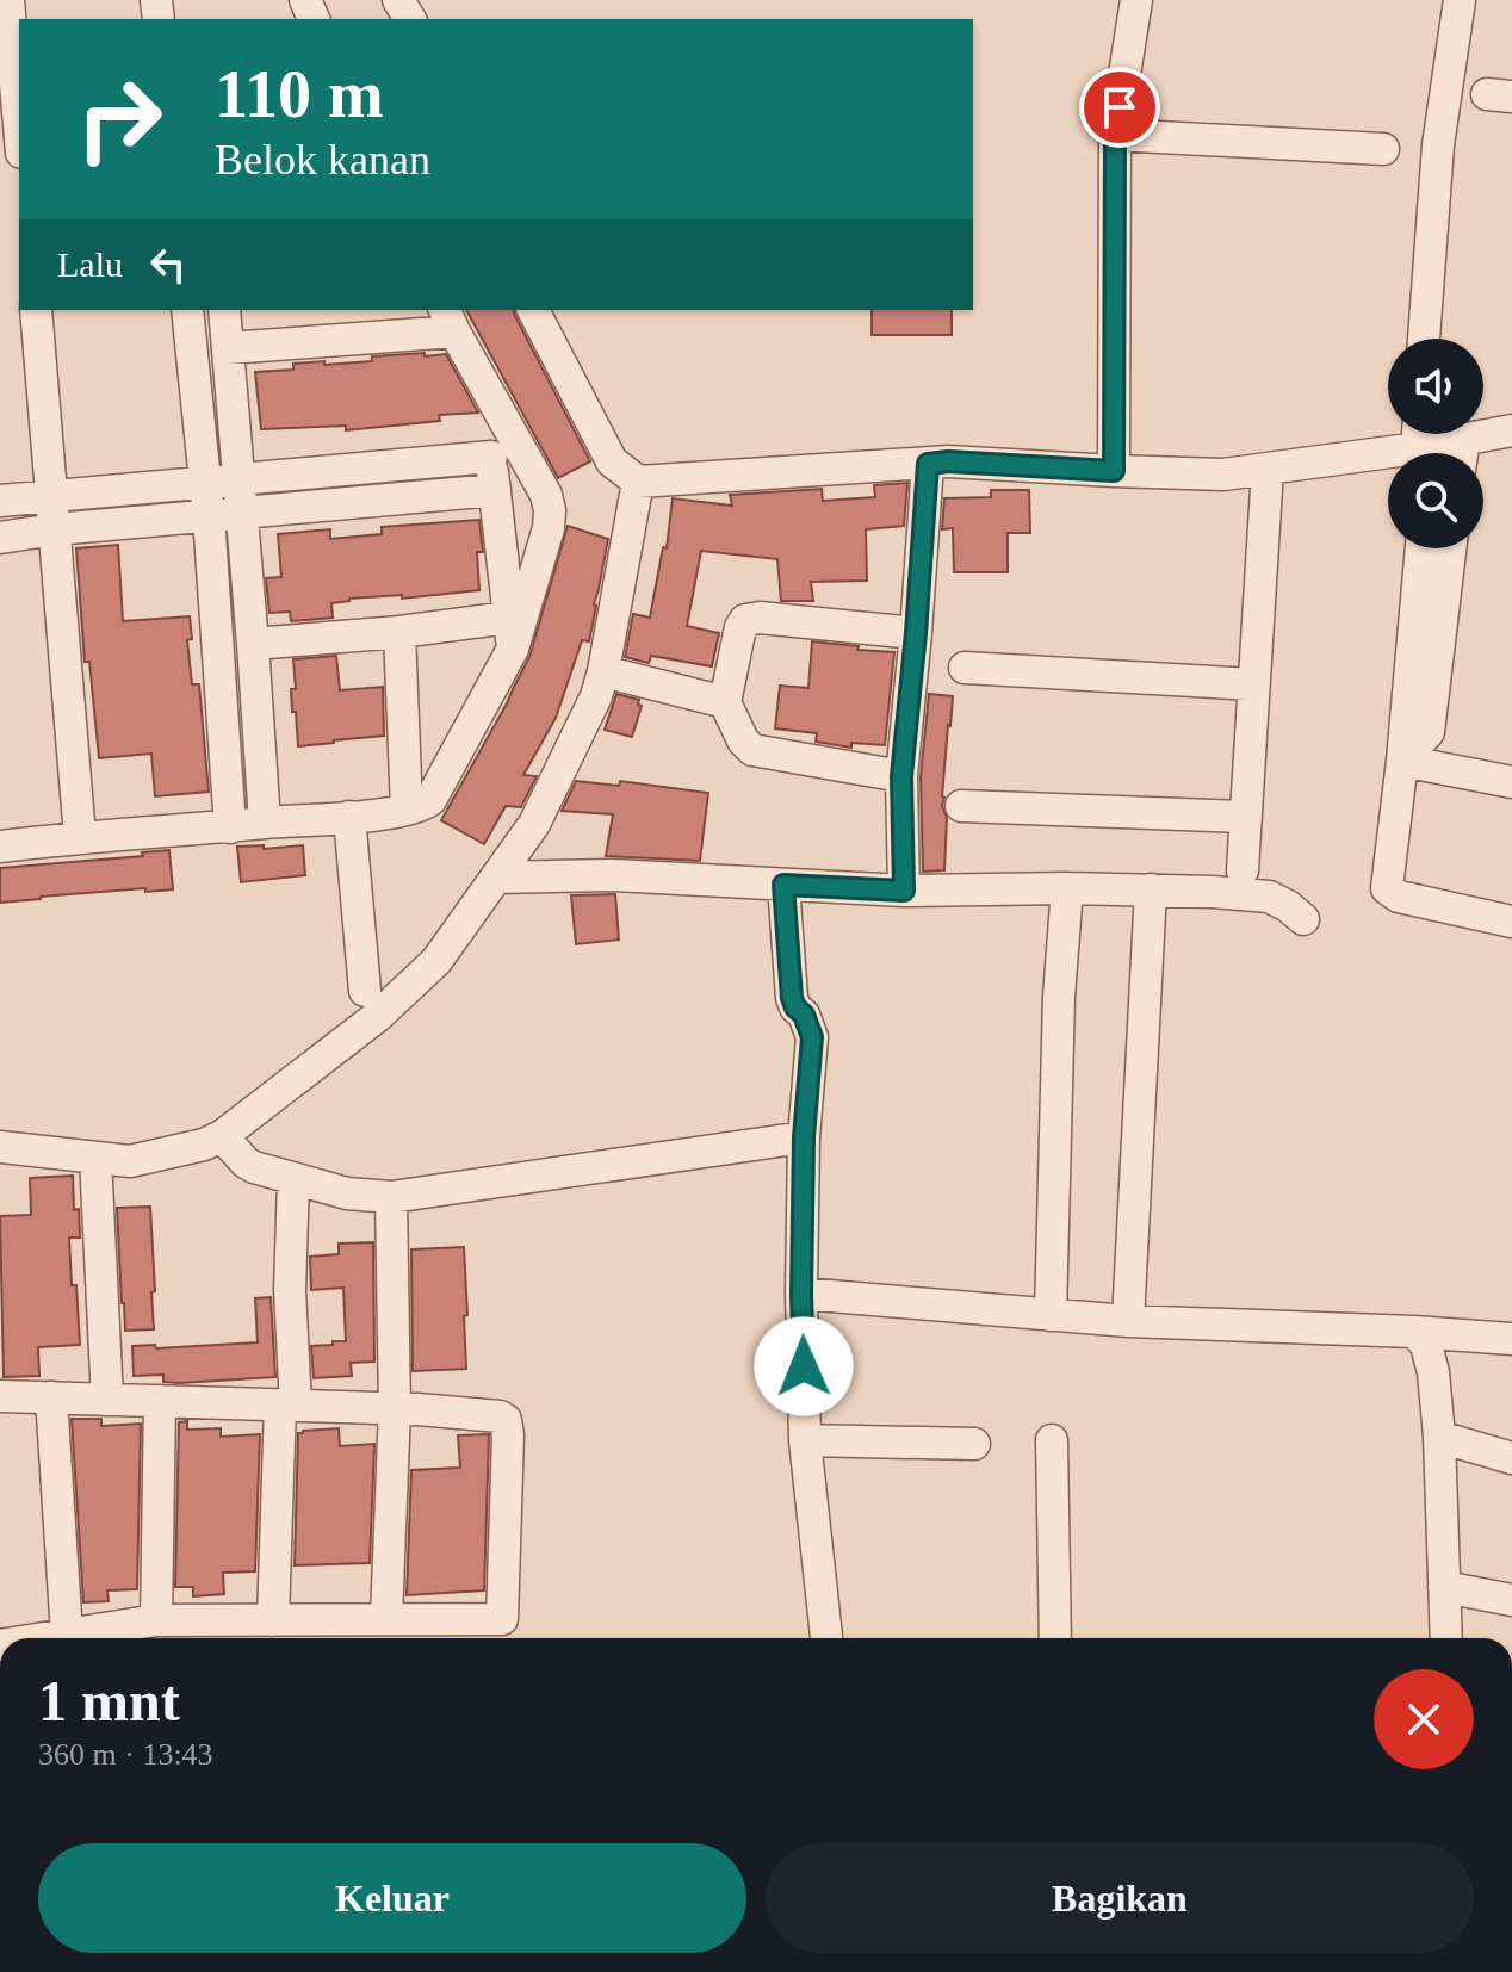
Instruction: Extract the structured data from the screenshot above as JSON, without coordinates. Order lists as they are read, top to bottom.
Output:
{
  "page": {
    "turn": ["110 m", "Belok kanan"],
    "then": "Lalu",
    "heading": ["1 mnt", "360 m · 13:43"],
    "buttons": ["Keluar", "Bagikan"]
  }
}
